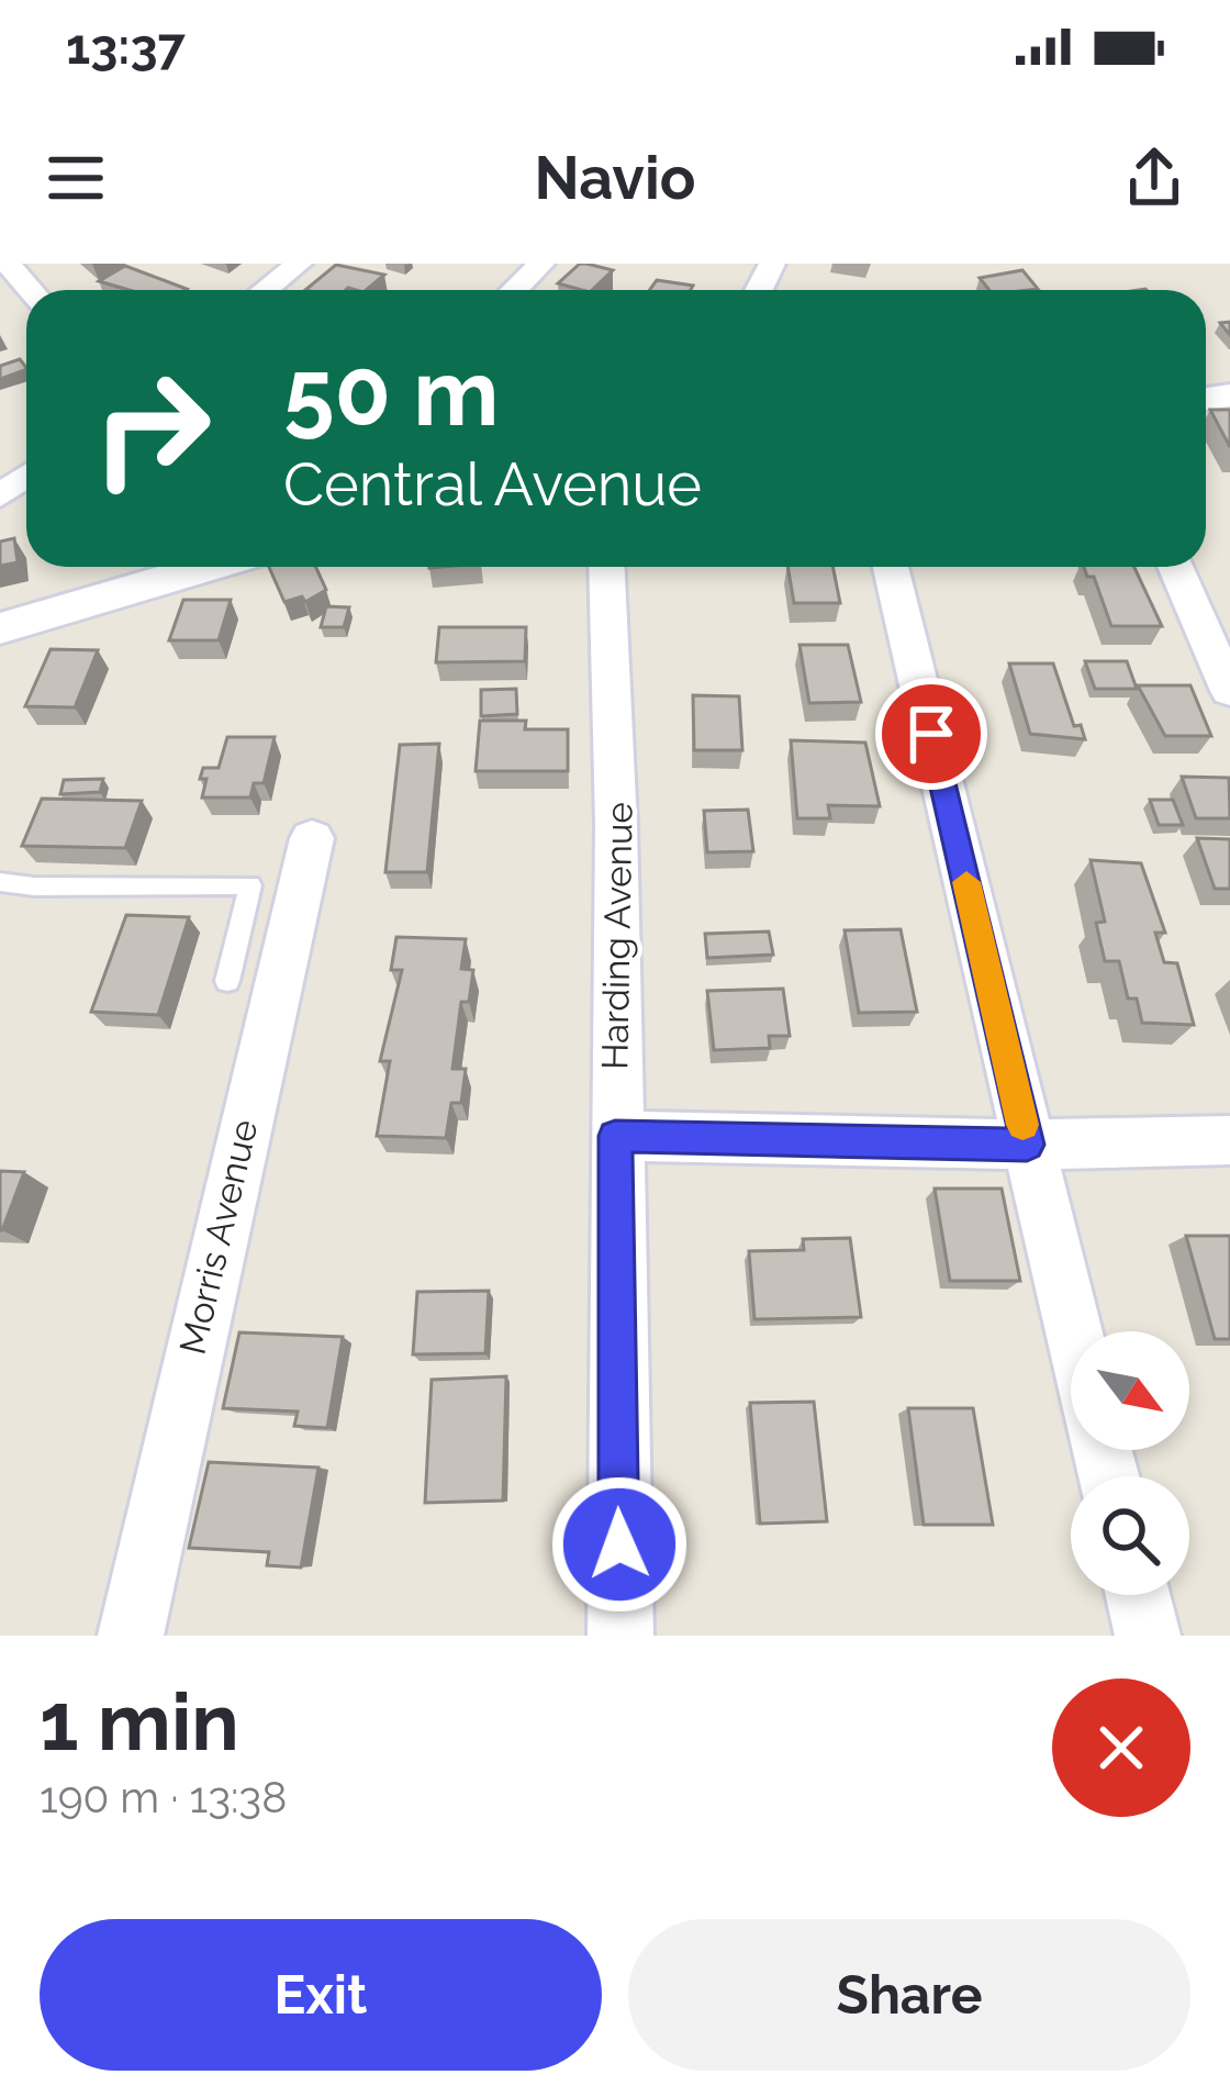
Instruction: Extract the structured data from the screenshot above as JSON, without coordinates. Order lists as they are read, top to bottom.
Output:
{
  "streets": {
    "street": ["Harding Avenue", "Morris Avenue"]
  },
  "north": "bottom right",
  "page": {
    "status": "13:37",
    "header": "Navio",
    "turn": ["50 m", "Central Avenue"],
    "heading": ["1 min", "190 m · 13:38"],
    "buttons": ["Exit", "Share"]
  }
}
